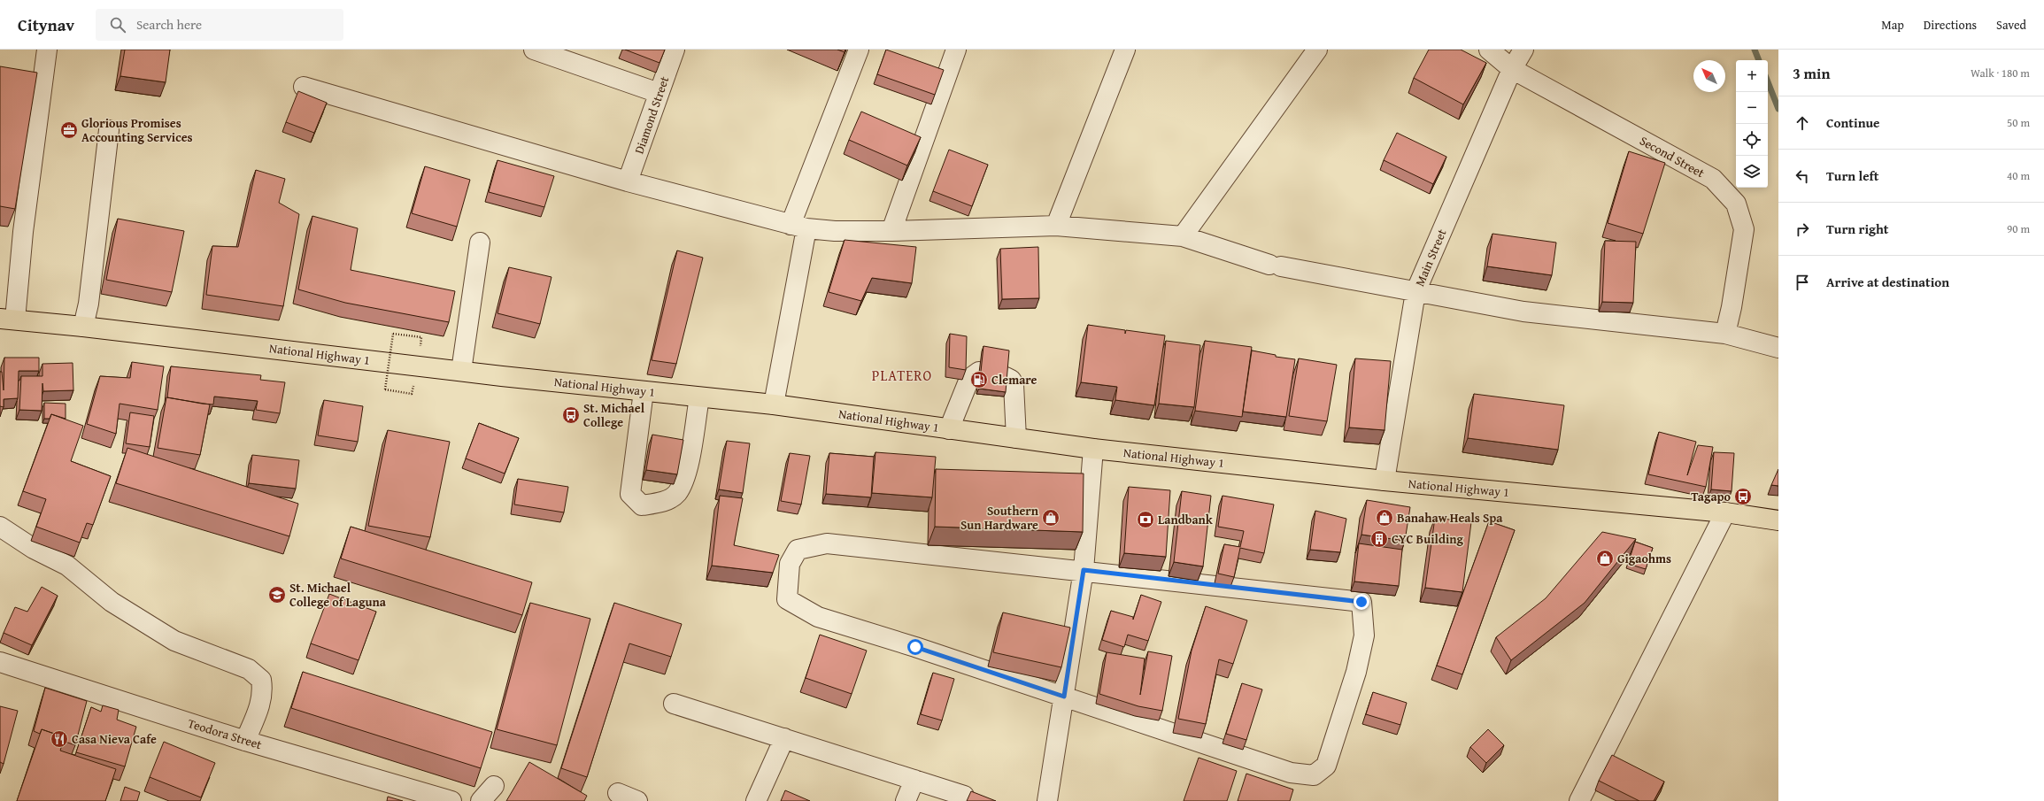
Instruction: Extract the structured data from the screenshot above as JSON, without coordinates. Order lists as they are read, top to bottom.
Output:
{
  "streets": {
    "highway": ["National Highway 1"],
    "street": [
      "Diamond Street",
      "Second Street",
      "Main Street",
      "Teodora Street"
    ]
  },
  "crossings": [
    ["Second Street", "Main Street"],
    ["Main Street", "National Highway 1"]
  ],
  "districts": ["PLATERO"],
  "places": {
    "office": ["Glorious Promises Accounting Services"],
    "fuel station": ["Clemare"],
    "bus stop": ["St. Michael College", "Tagapo"],
    "shop": ["Southern Sun Hardware", "Banahaw Heals Spa", "Gigaohms"],
    "bank": ["Landbank"],
    "building": ["CYC Building"],
    "school or university": ["St. Michael College of Laguna"],
    "restaurant": ["Casa Nieva Cafe"]
  },
  "north": "top left",
  "page": {
    "header": "Citynav",
    "search": "Search here",
    "nav": ["Map", "Directions", "Saved"],
    "heading": ["3 min", "Walk · 180 m"],
    "map_buttons": ["+", "−"],
    "list": [
      ["Continue", "50 m"],
      ["Turn left", "40 m"],
      ["Turn right", "90 m"],
      "Arrive at destination"
    ]
  }
}
